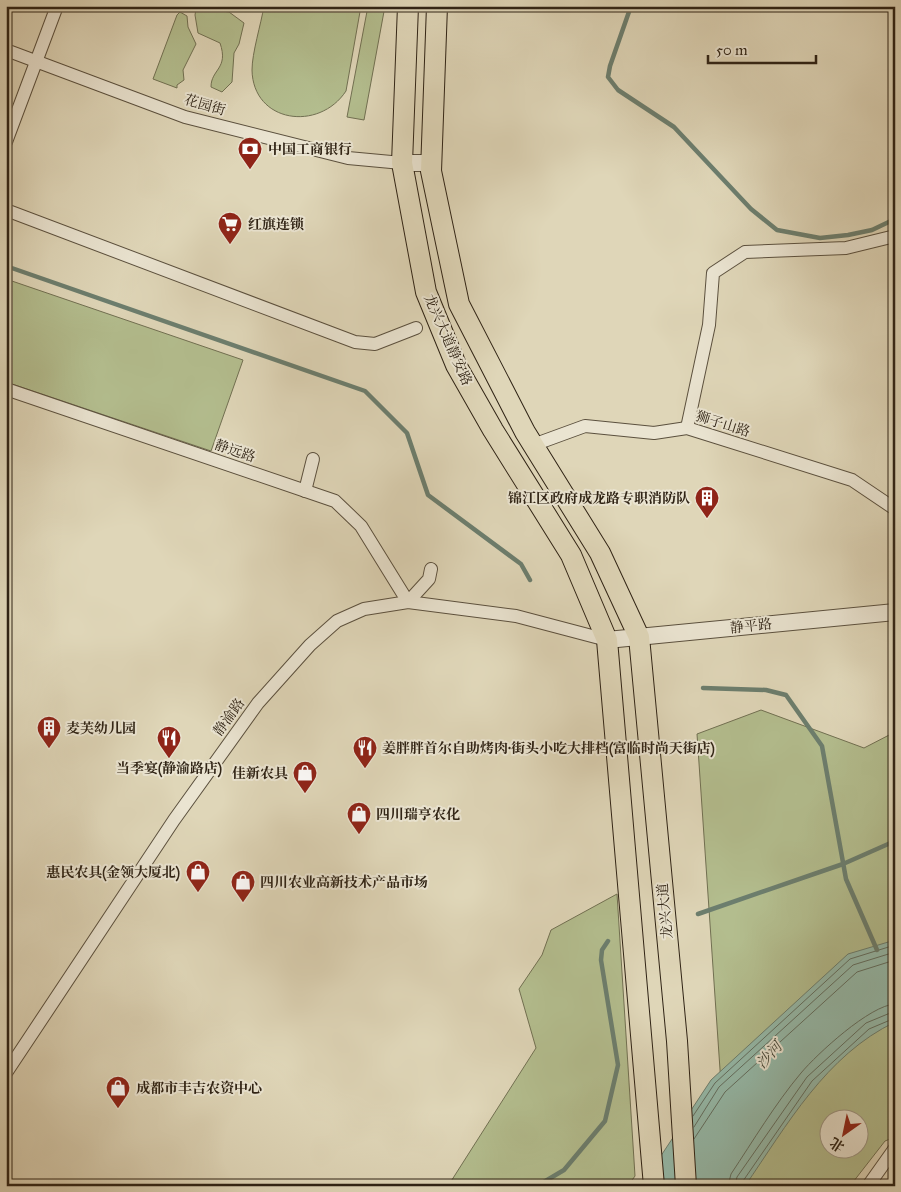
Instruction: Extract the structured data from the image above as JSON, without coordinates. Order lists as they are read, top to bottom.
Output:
{
  "streets": {
    "main road": ["龙兴大道静安路", "龙兴大道"],
    "street": [
      "花园街",
      "狮子山路",
      "静远路",
      "静平路",
      "静渝路"
    ]
  },
  "crossings": [
    ["花园街", "龙兴大道静安路"],
    ["龙兴大道静安路", "狮子山路"],
    ["龙兴大道静安路", "静平路"],
    ["龙兴大道静安路", "静渝路"],
    ["龙兴大道静安路", "龙兴大道"],
    ["静远路", "静渝路"],
    ["静平路", "静渝路"],
    ["静平路", "龙兴大道"]
  ],
  "water": ["沙河"],
  "places": {
    "bank": ["中国工商银行"],
    "supermarket": ["红旗连锁"],
    "building": ["锦江区政府成龙路专职消防队", "麦芙幼儿园"],
    "restaurant": ["当季宴(静渝路店)", "姜胖胖首尔自助烤肉·街头小吃大排档(富临时尚天街店)"],
    "shop": [
      "佳新农具",
      "四川瑞亨农化",
      "惠民农具(金领大厦北)",
      "四川农业高新技术产品市场",
      "成都市丰吉农资中心"
    ]
  },
  "scale_bar": "50 m",
  "north": "bottom left"
}
